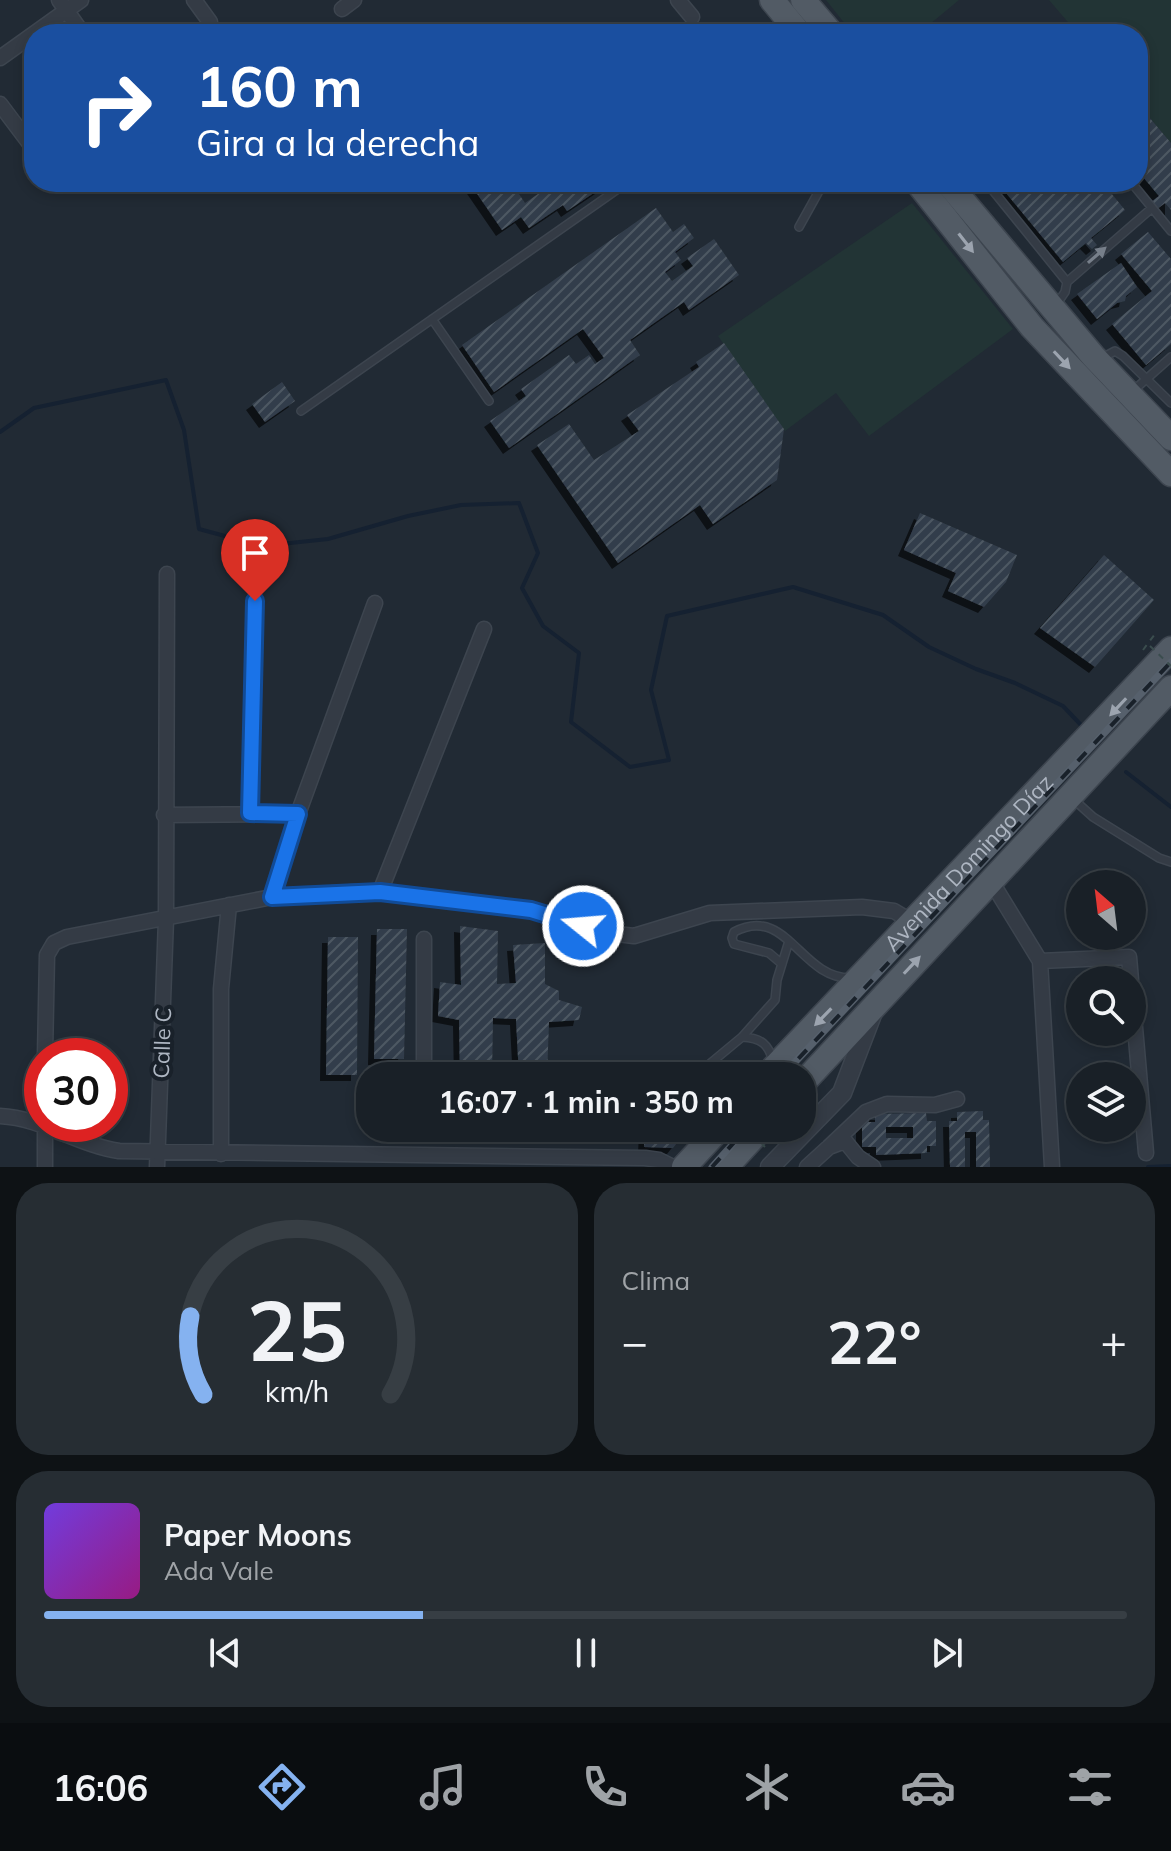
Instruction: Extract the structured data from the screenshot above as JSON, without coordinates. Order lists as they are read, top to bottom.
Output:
{
  "streets": {
    "main road": ["Avenida Domingo Díaz"],
    "street": ["Calle C"]
  },
  "north": "top left",
  "page": {
    "turn": ["160 m", "Gira a la derecha"],
    "limit": "30",
    "trip": "16:07 · 1 min · 350 m",
    "tile": "Clima",
    "heat": ["−", "22°", "+"],
    "song": ["Paper Moons", "Ada Vale"],
    "tabs": "16:06",
    "gauge": ["25", "km/h"]
  }
}
